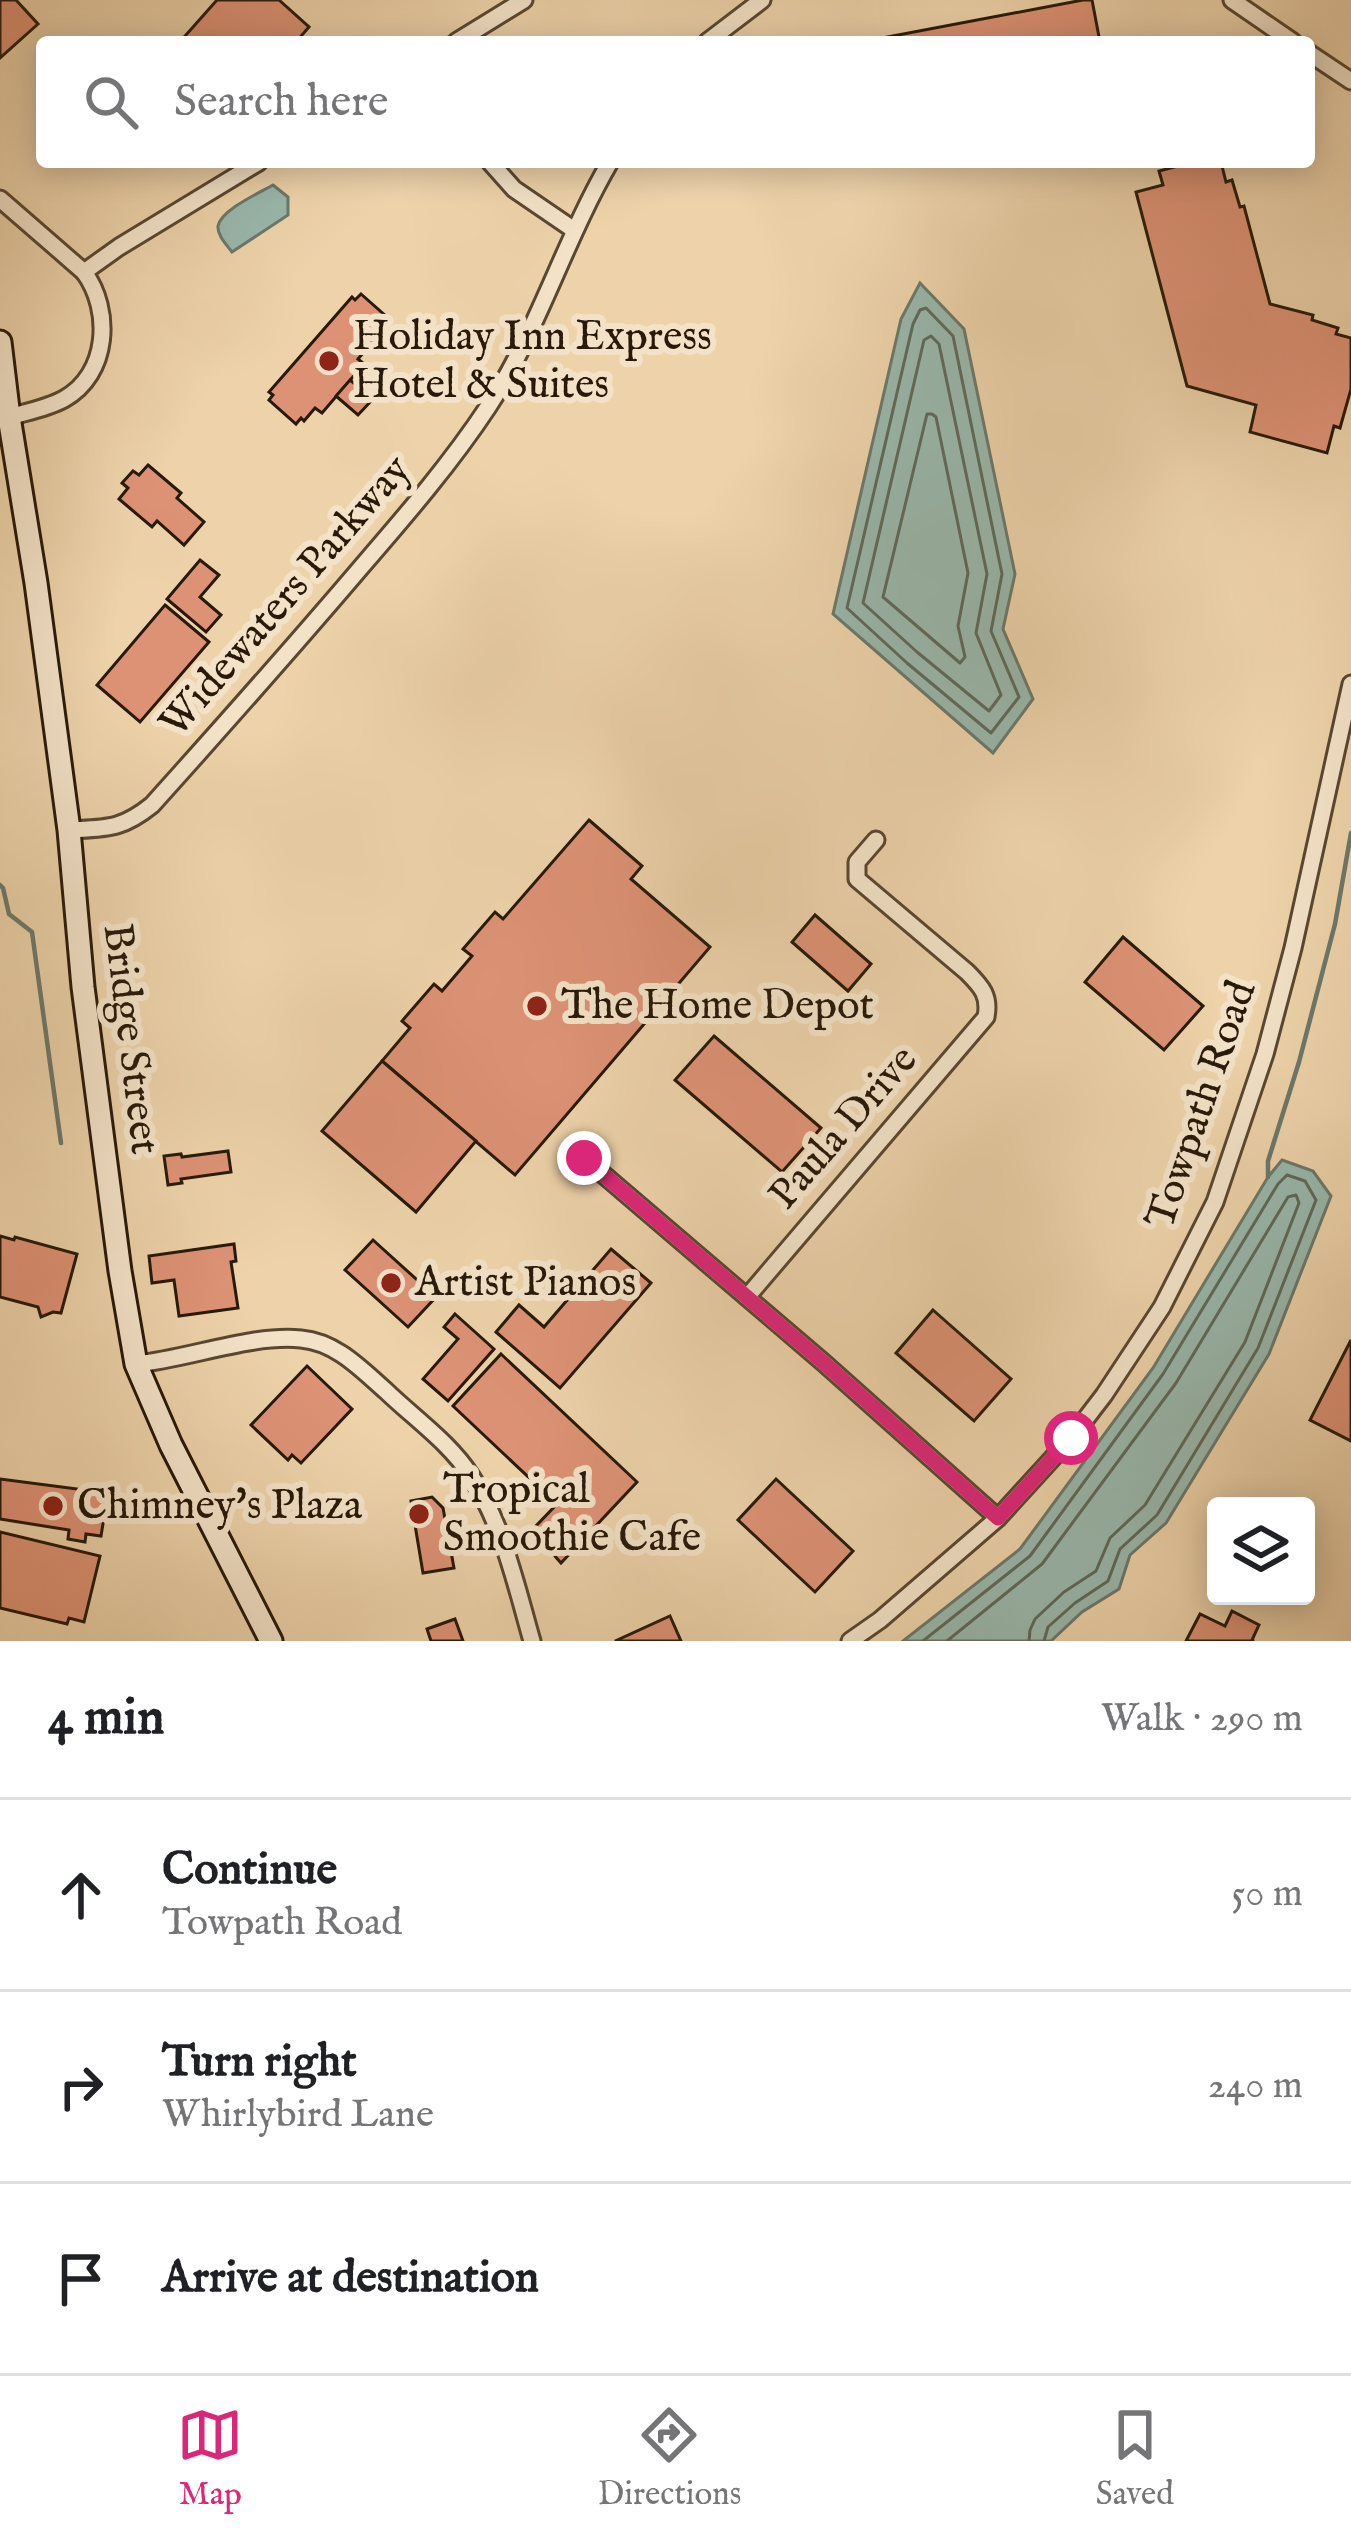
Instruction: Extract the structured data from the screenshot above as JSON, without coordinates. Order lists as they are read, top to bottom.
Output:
{
  "streets": {
    "main road": ["Bridge Street"],
    "street": ["Widewaters Parkway", "Towpath Road", "Paula Drive"]
  },
  "crossings": [
    ["Widewaters Parkway", "Bridge Street"]
  ],
  "places": [
    "Holiday Inn Express Hotel & Suites",
    "The Home Depot",
    "Artist Pianos",
    "Chimney's Plaza",
    "Tropical Smoothie Cafe"
  ],
  "page": {
    "search": "Search here",
    "heading": ["4 min", "Walk · 290 m"],
    "list": [
      ["Continue", "Towpath Road", "50 m"],
      ["Turn right", "Whirlybird Lane", "240 m"],
      "Arrive at destination"
    ],
    "nav": ["Map", "Directions", "Saved"]
  }
}
